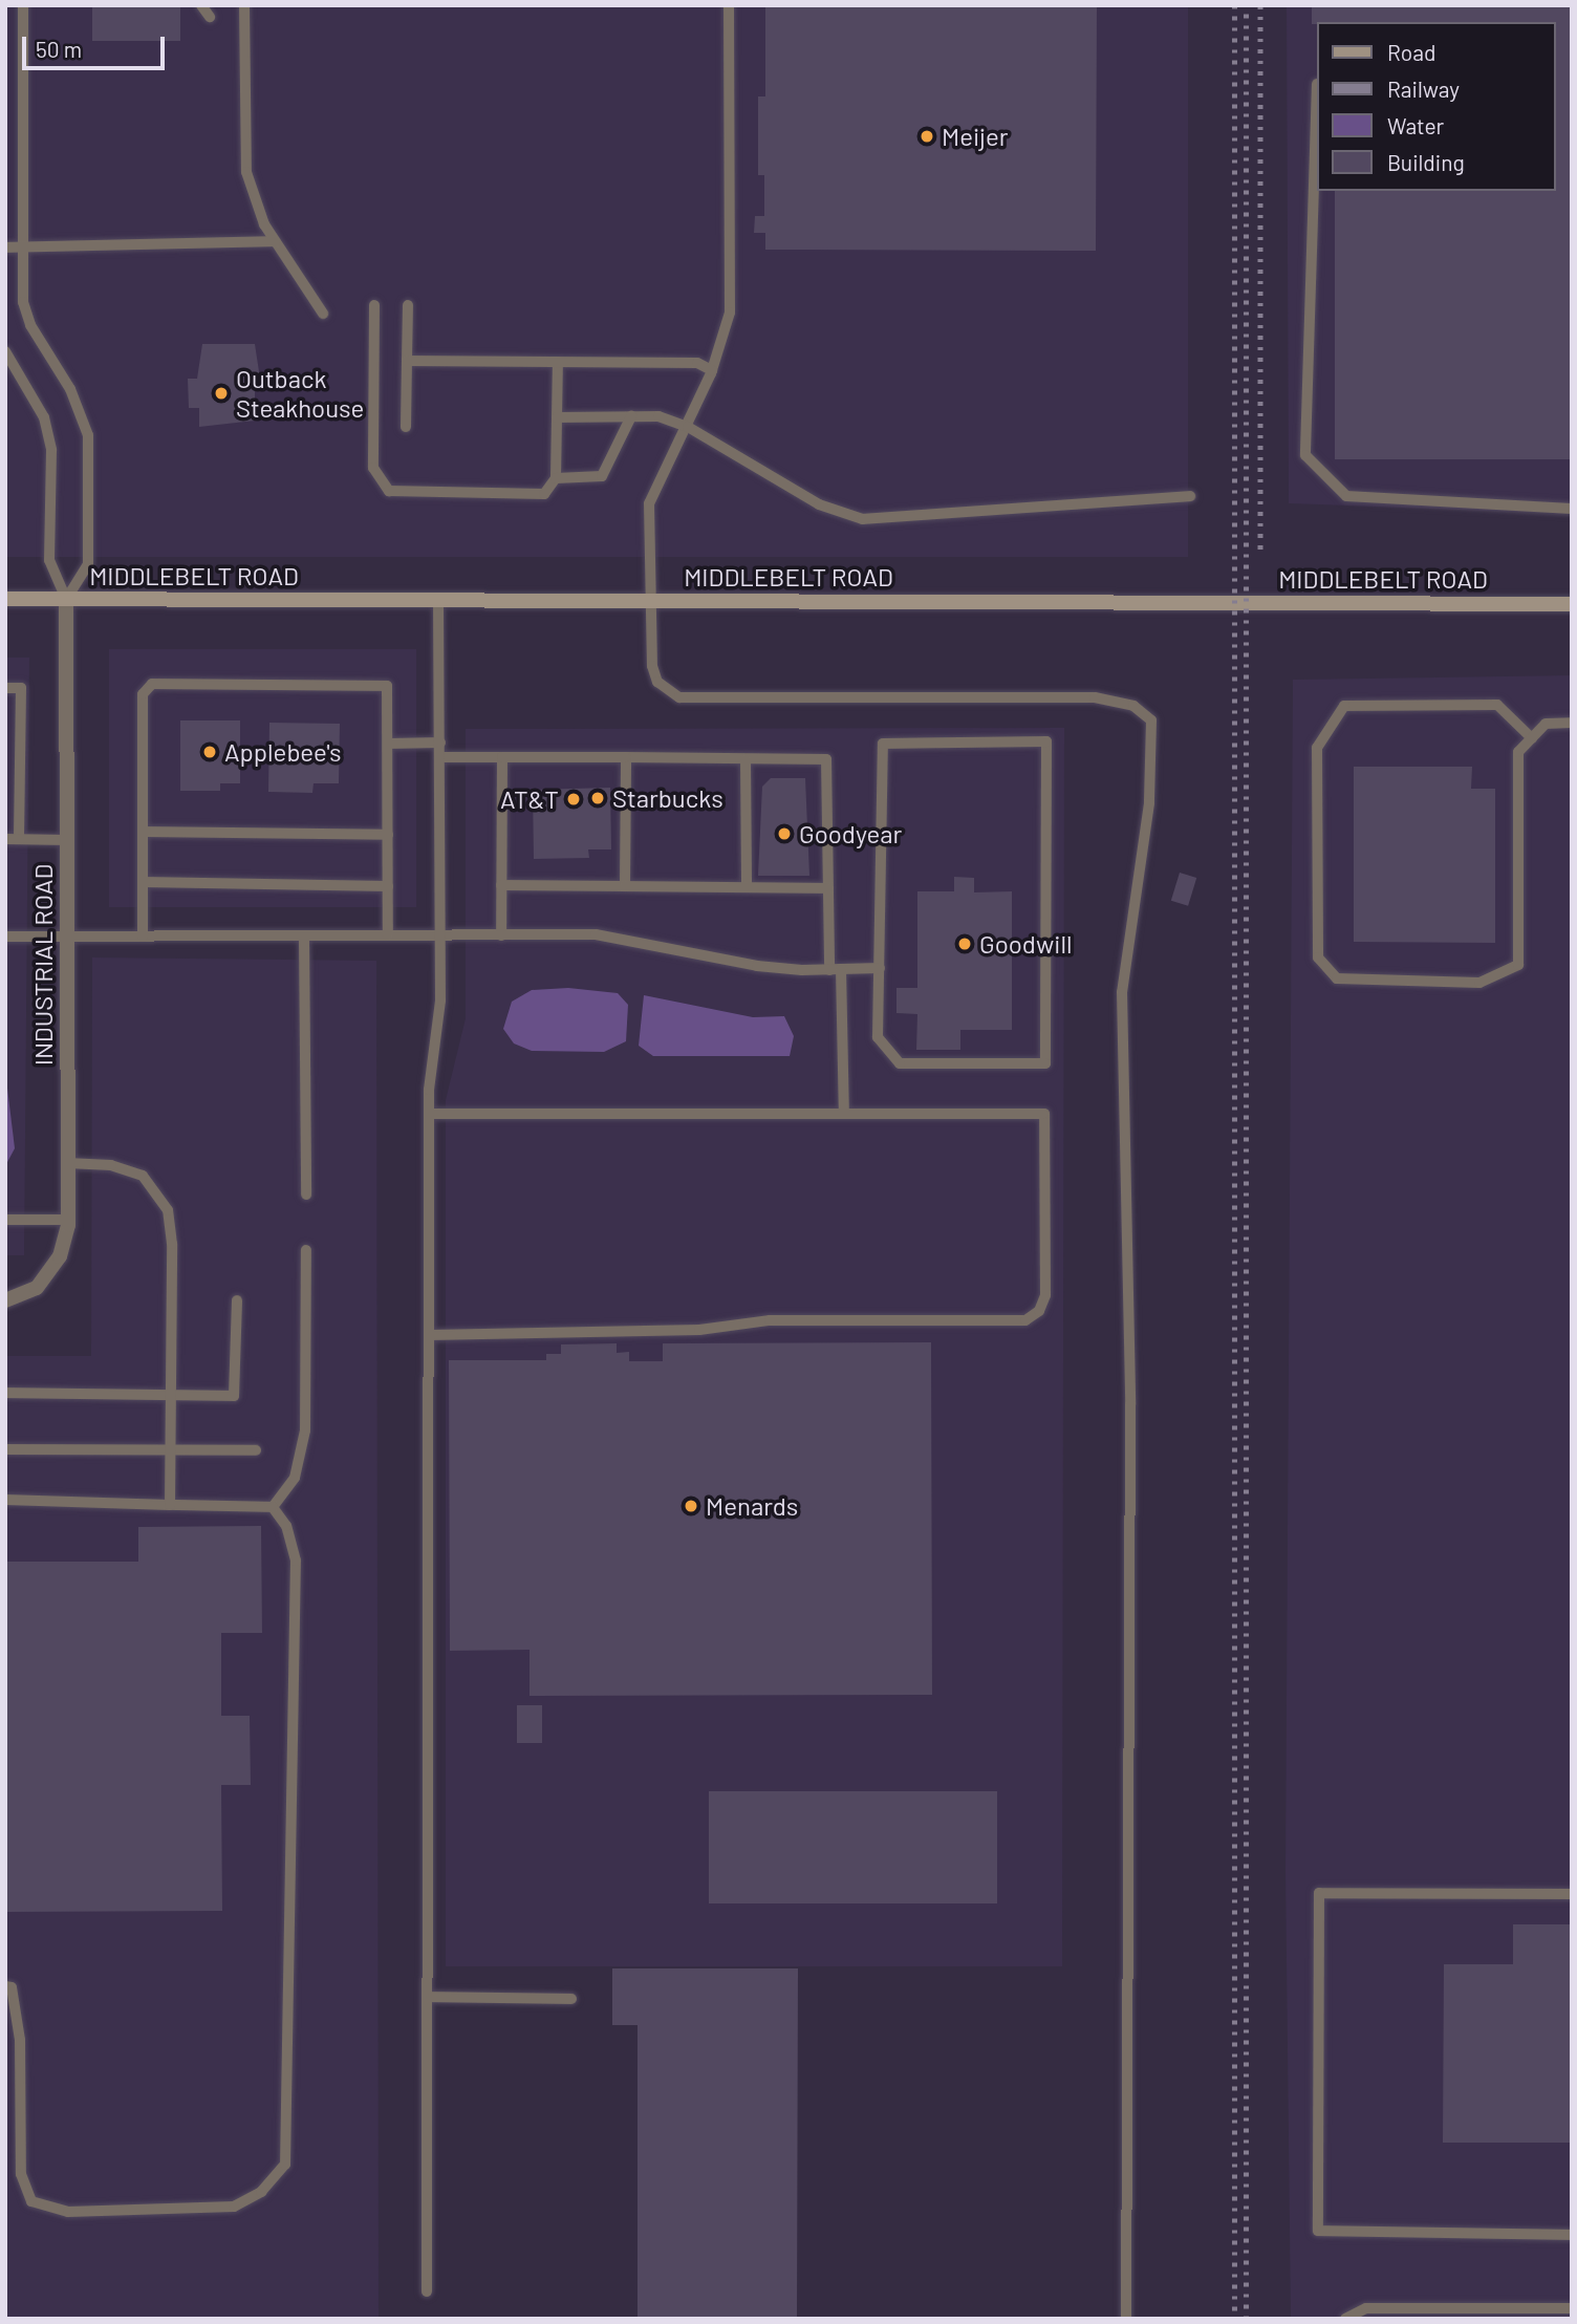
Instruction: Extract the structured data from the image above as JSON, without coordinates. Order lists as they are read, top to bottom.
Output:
{
  "streets": {
    "main road": ["MIDDLEBELT ROAD"],
    "street": ["INDUSTRIAL ROAD"]
  },
  "crossings": [
    ["MIDDLEBELT ROAD", "INDUSTRIAL ROAD"]
  ],
  "places": [
    "Meijer",
    "Outback Steakhouse",
    "Applebee's",
    "Starbucks",
    "AT&T",
    "Goodyear",
    "Goodwill",
    "Menards"
  ],
  "legend": [
    "Road",
    "Railway",
    "Water",
    "Building"
  ],
  "scale_bar": "50 m"
}
